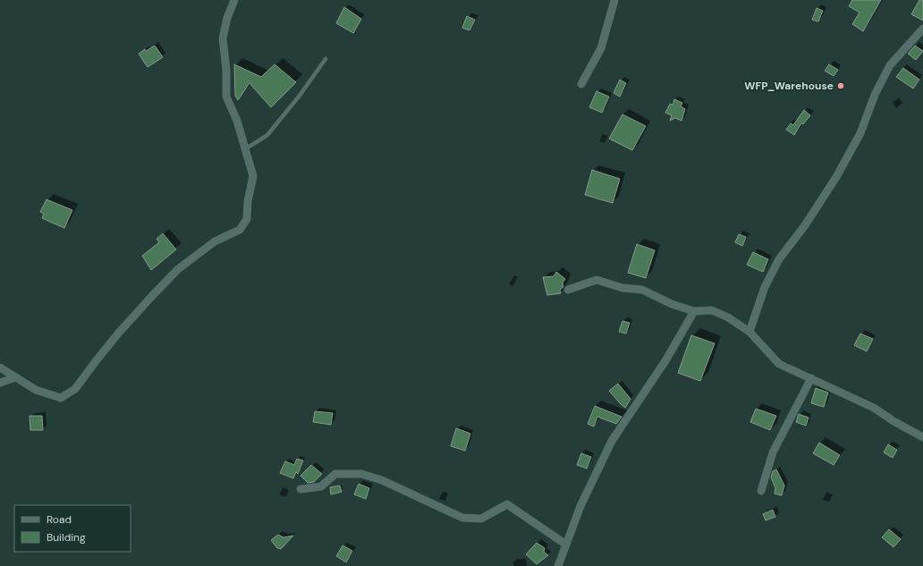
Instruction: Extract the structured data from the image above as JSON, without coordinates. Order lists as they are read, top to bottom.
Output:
{
  "places": ["WFP_Warehouse"],
  "legend": ["Road", "Building"]
}
